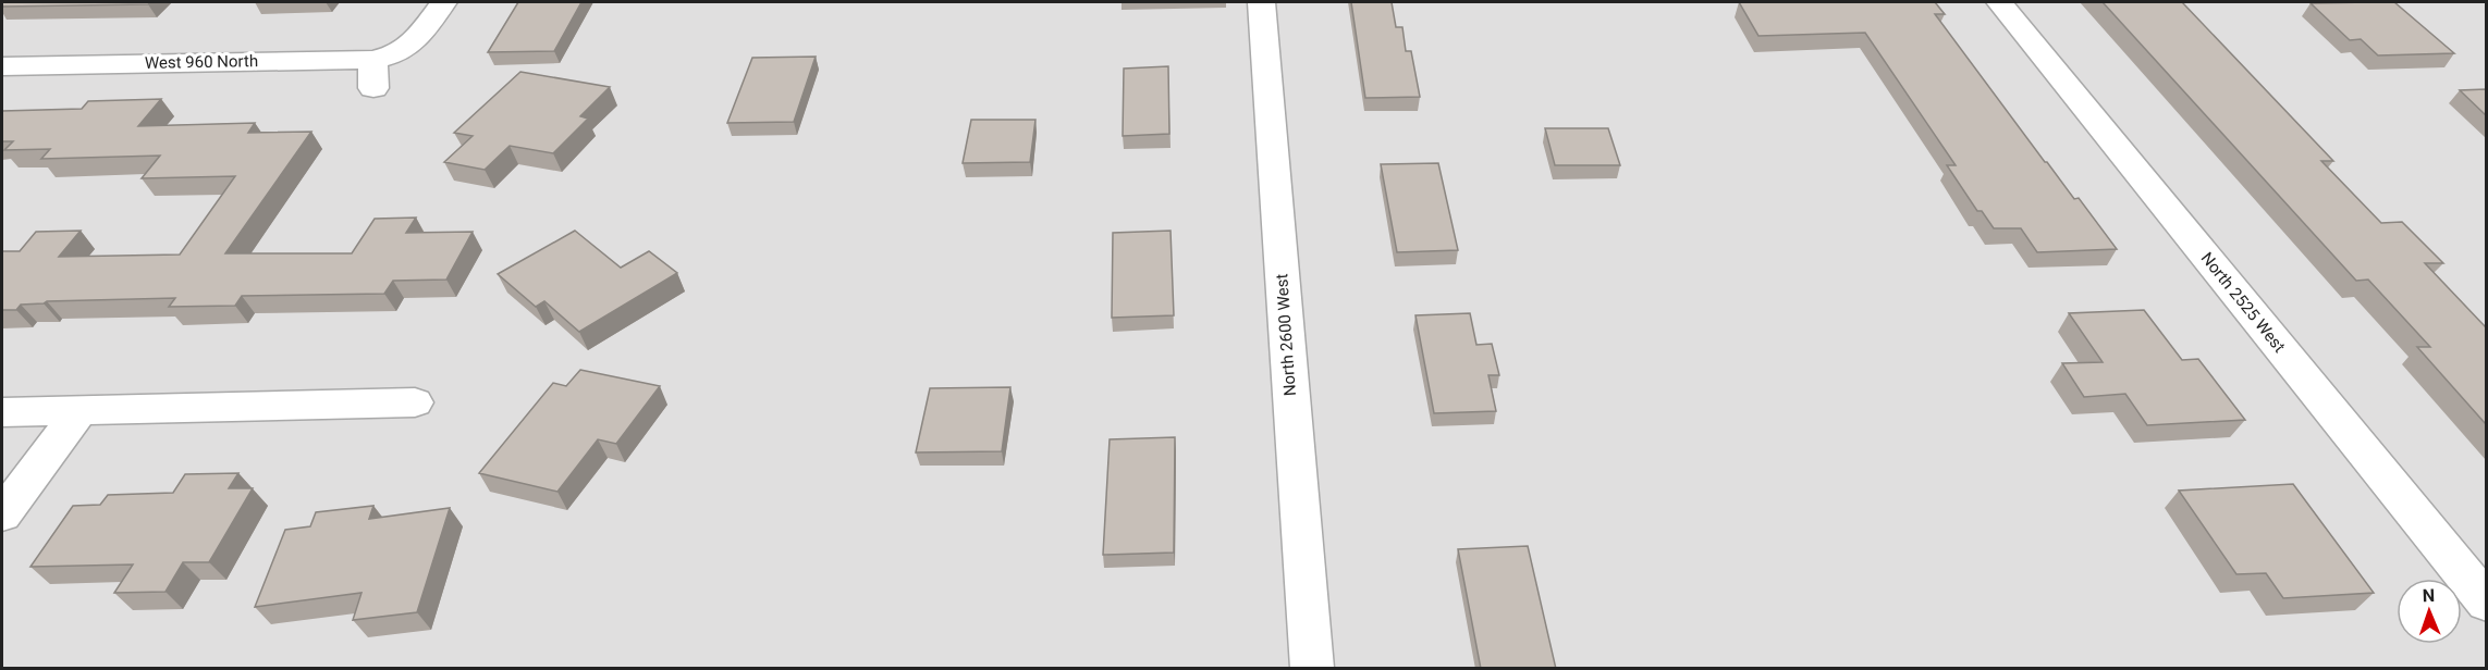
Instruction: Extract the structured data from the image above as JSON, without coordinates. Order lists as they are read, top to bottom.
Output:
{
  "streets": {
    "street": ["West 960 North", "North 2525 West", "North 2600 West"]
  },
  "north": "top"
}
